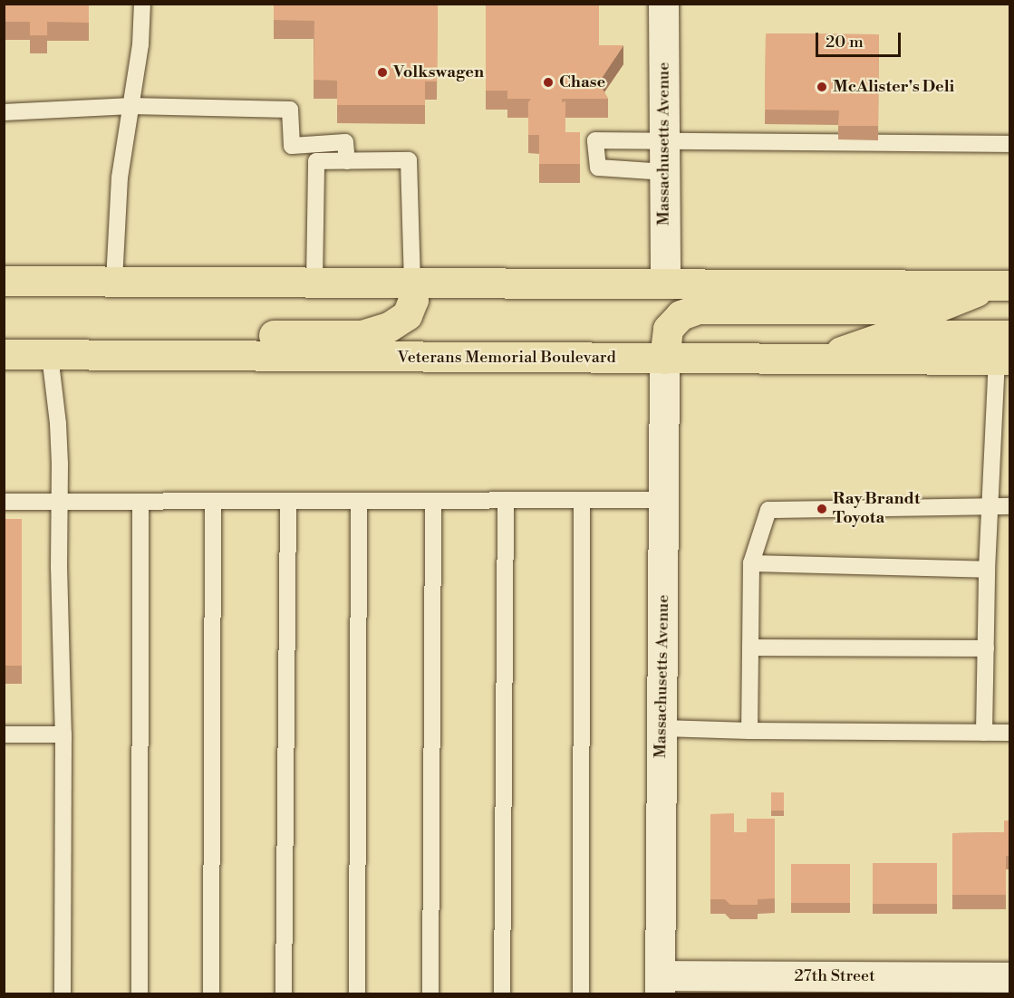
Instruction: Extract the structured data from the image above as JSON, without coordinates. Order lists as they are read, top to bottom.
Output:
{
  "streets": {
    "main road": ["Veterans Memorial Boulevard"],
    "street": ["Massachusetts Avenue", "27th Street"]
  },
  "crossings": [
    ["Massachusetts Avenue", "Veterans Memorial Boulevard"],
    ["Massachusetts Avenue", "27th Street"]
  ],
  "places": [
    "Volkswagen",
    "Chase",
    "McAlister's Deli",
    "Ray Brandt Toyota"
  ],
  "scale_bar": "20 m"
}
